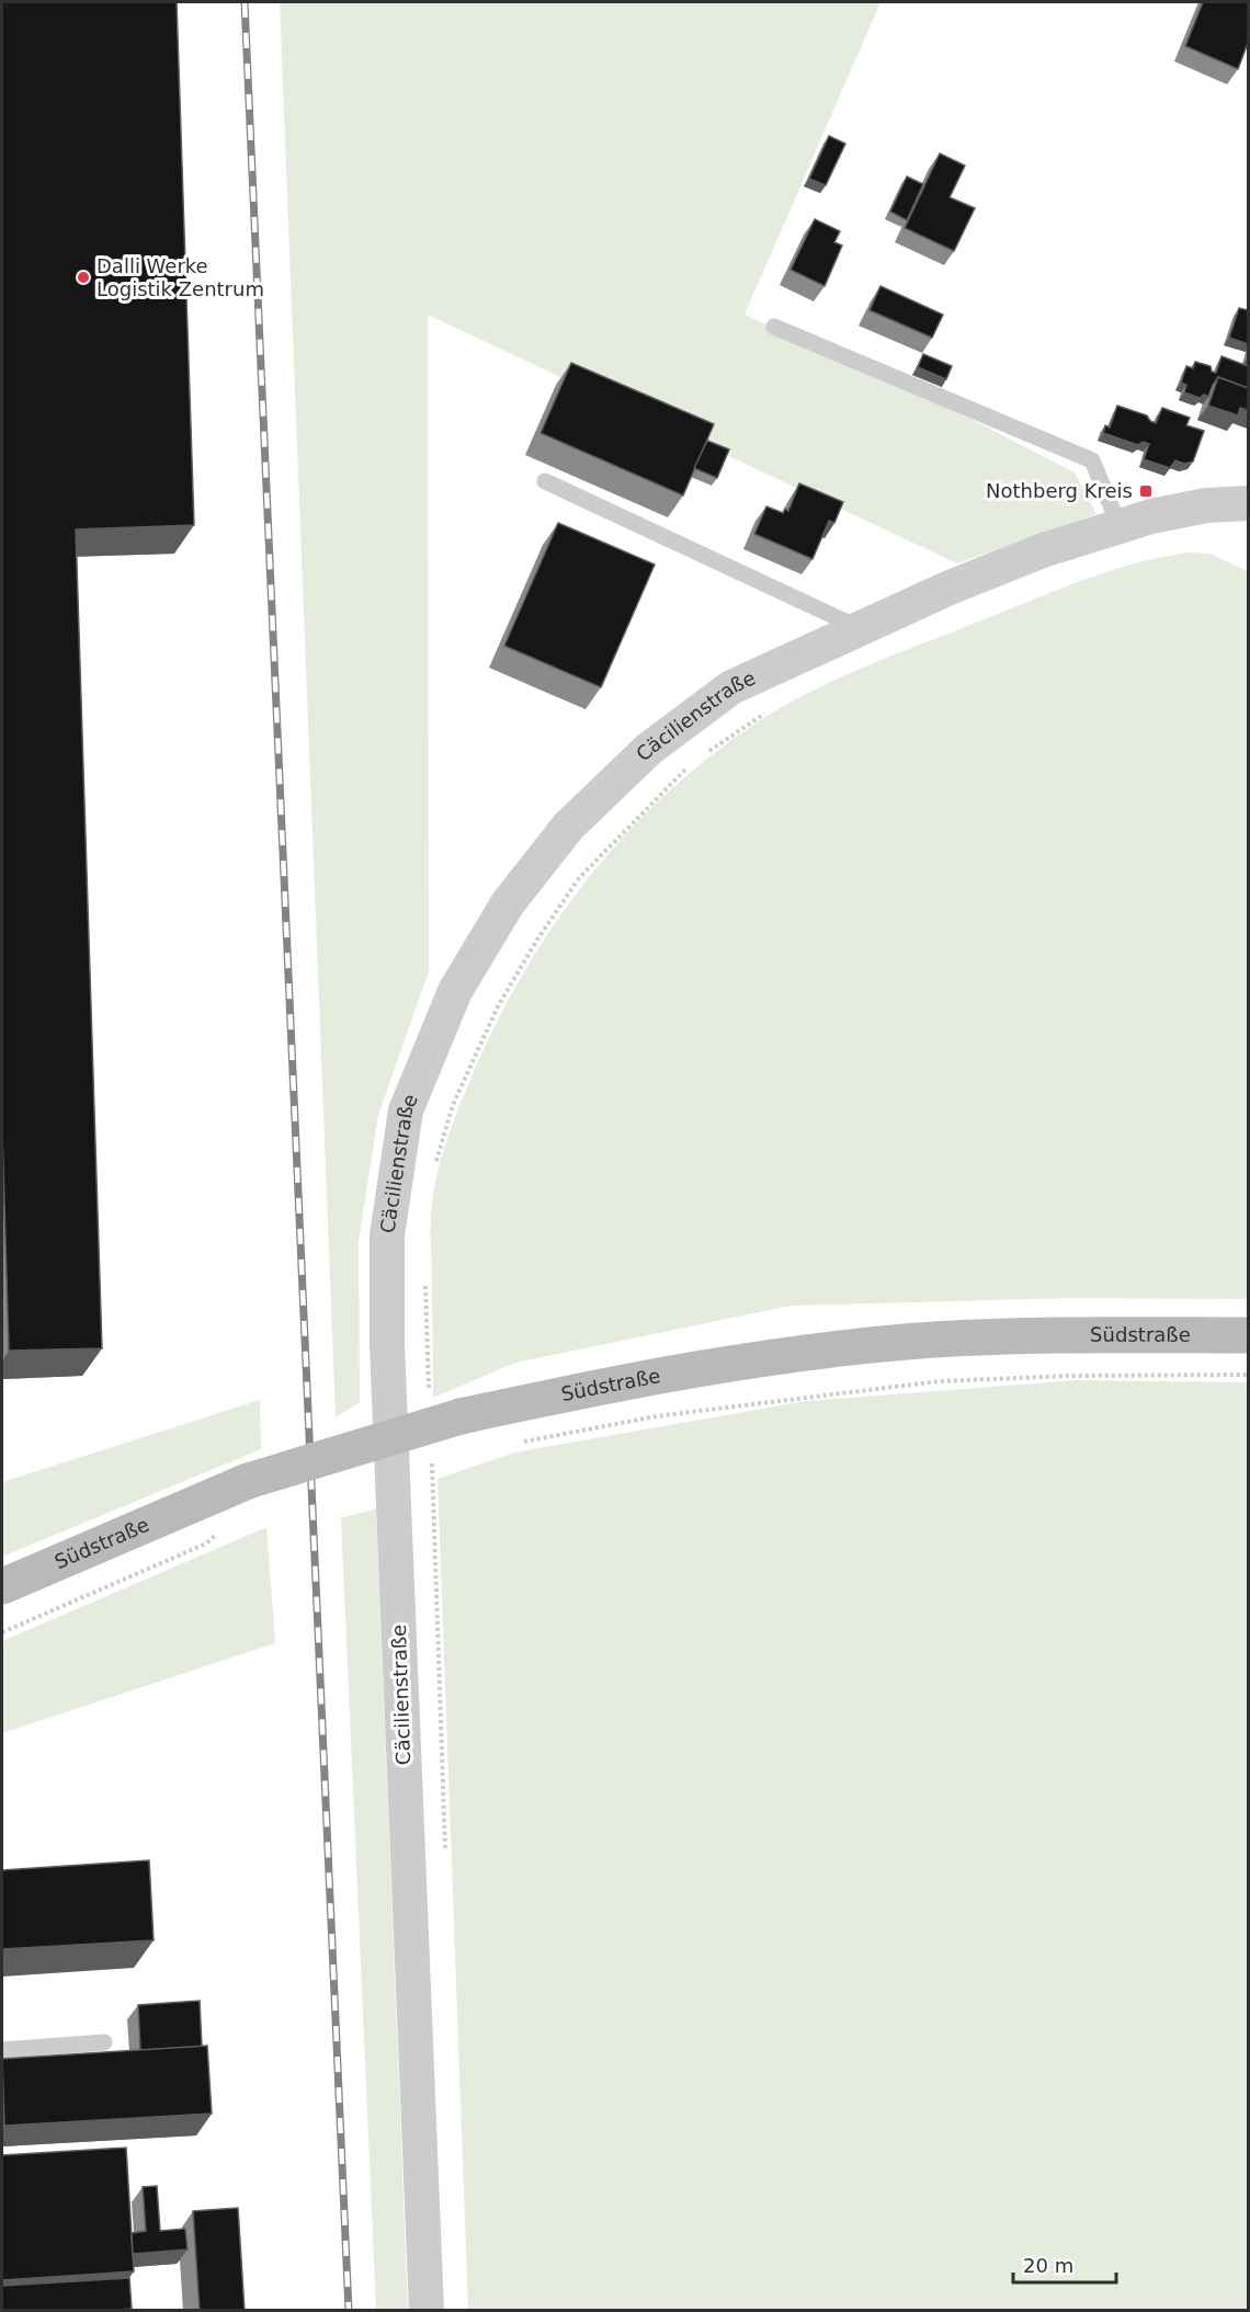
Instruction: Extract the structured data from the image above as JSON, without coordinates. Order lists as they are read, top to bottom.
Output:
{
  "streets": {
    "main road": ["Südstraße"],
    "street": ["Cäcilienstraße"]
  },
  "places": {
    "other": ["Dalli Werke Logistik Zentrum"],
    "transit": ["Nothberg Kreis"]
  },
  "scale_bar": "20 m"
}
